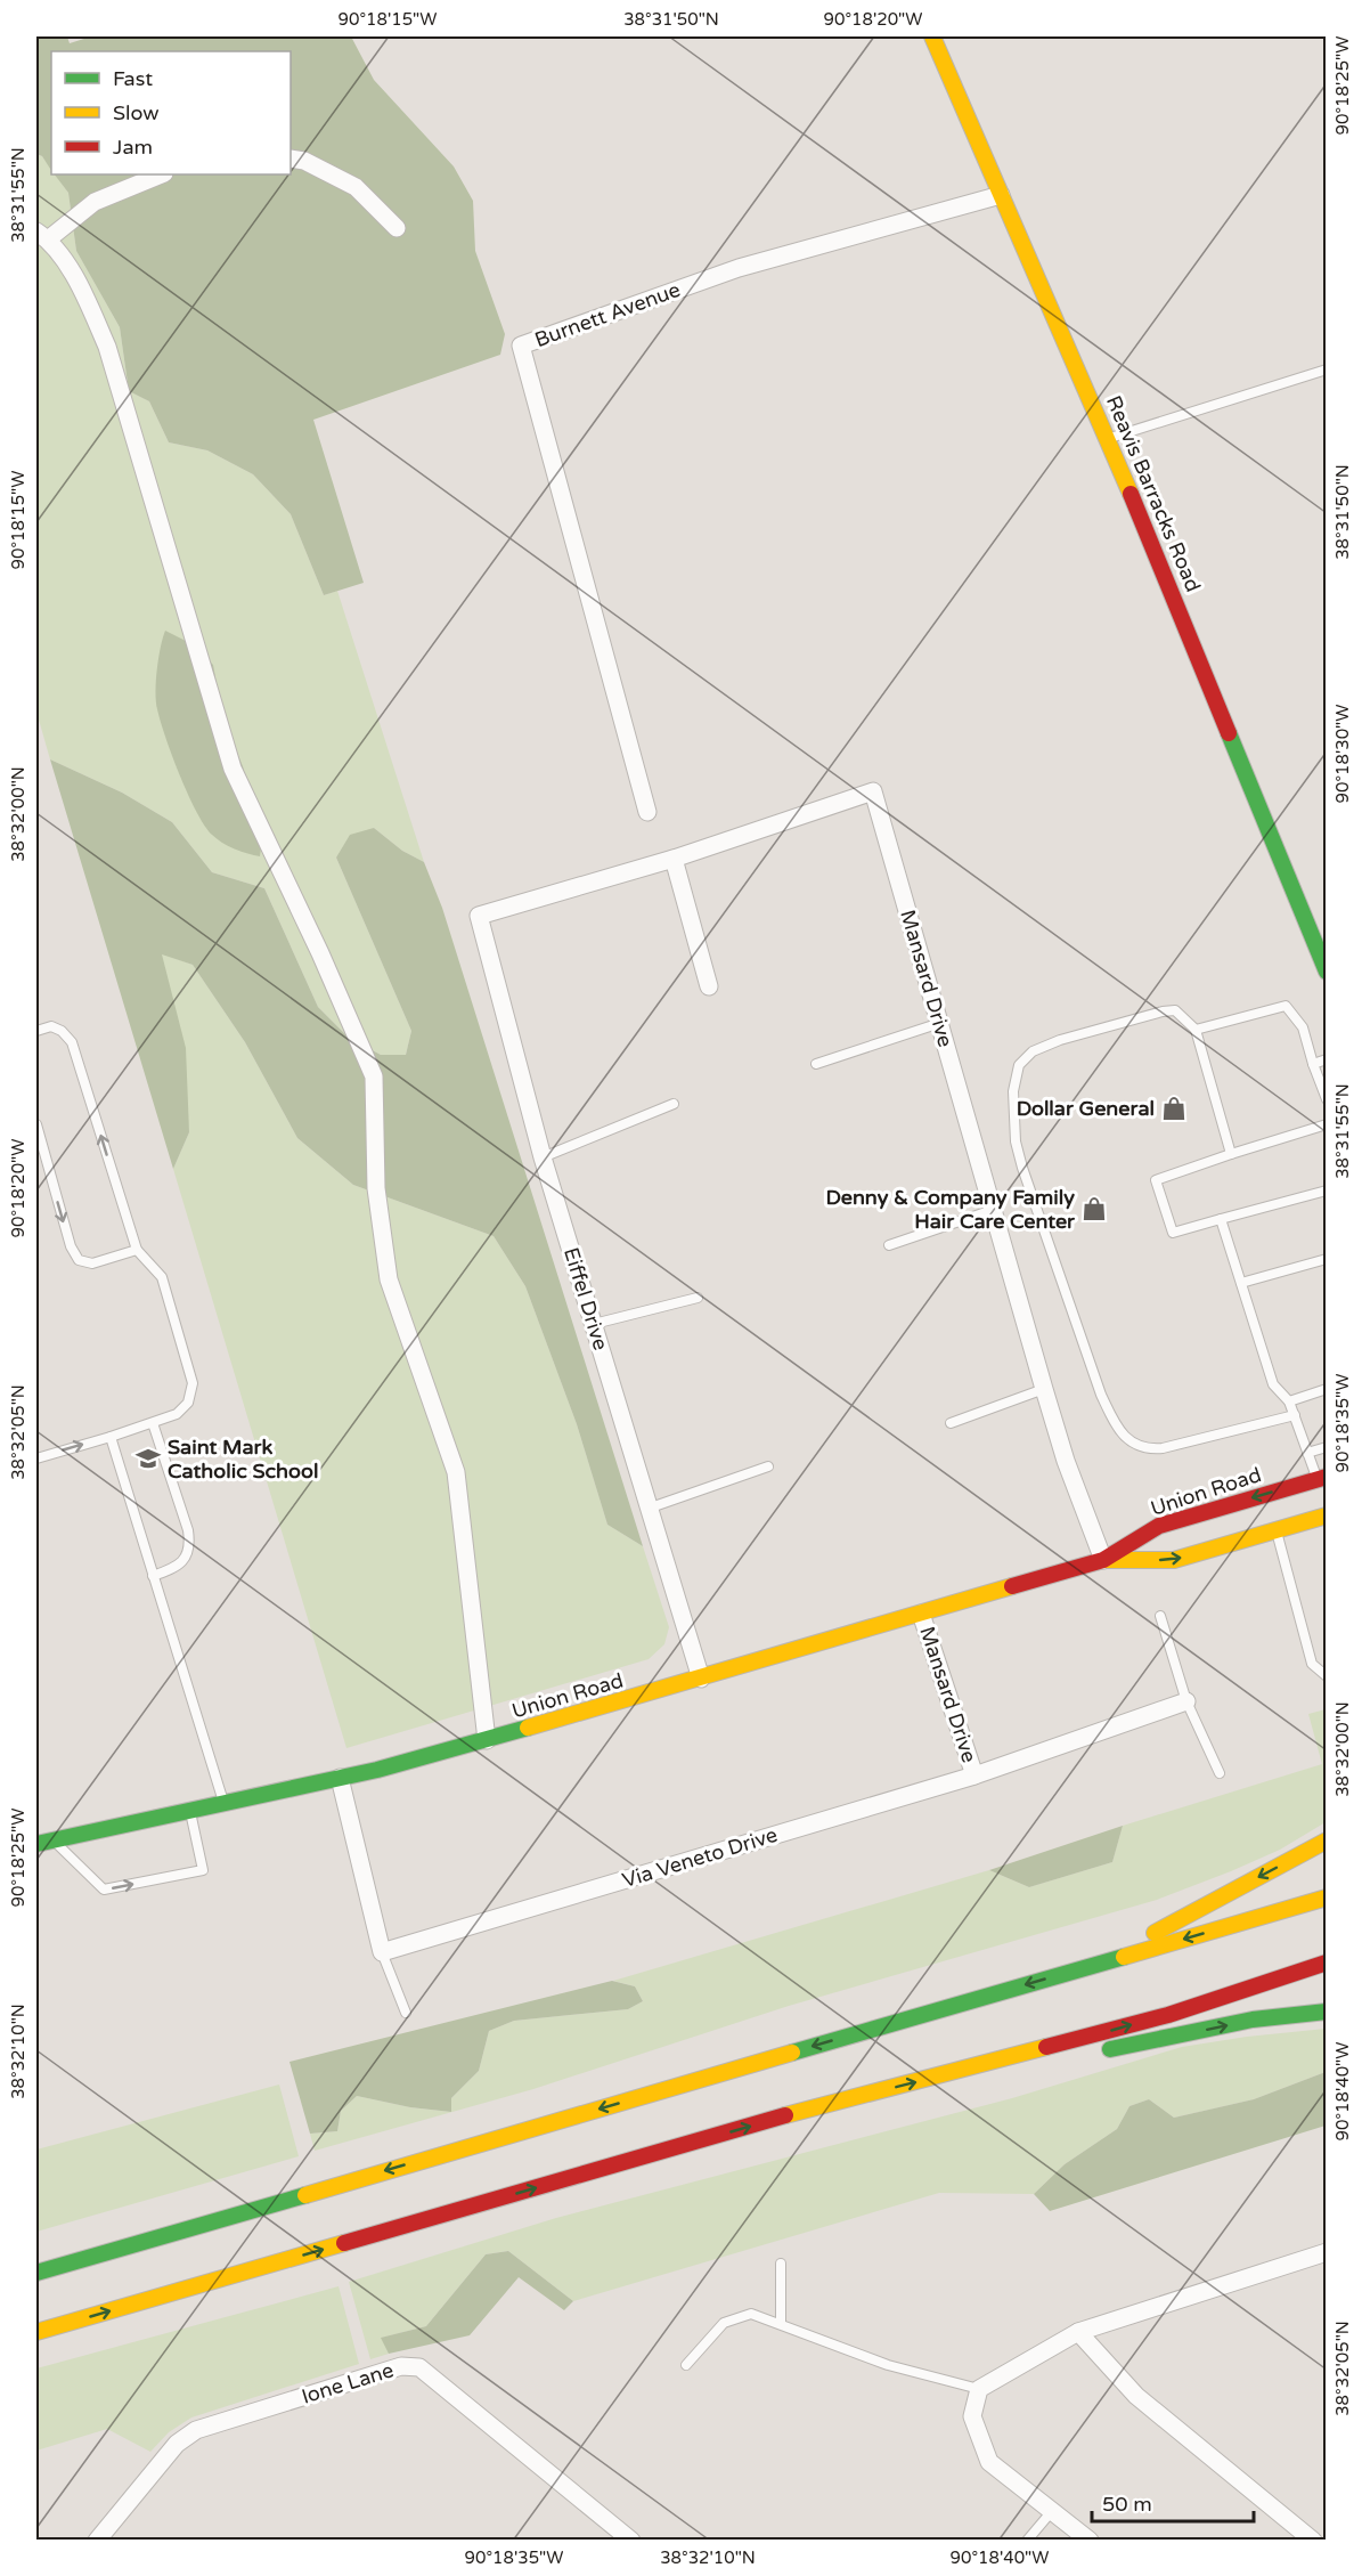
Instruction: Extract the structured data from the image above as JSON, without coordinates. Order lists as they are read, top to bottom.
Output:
{
  "streets": {
    "main road": ["Reavis Barracks Road", "Union Road"],
    "street": [
      "Burnett Avenue",
      "Mansard Drive",
      "Eiffel Drive",
      "Via Veneto Drive",
      "Ione Lane"
    ]
  },
  "crossings": [
    ["Burnett Avenue", "Reavis Barracks Road"],
    ["Mansard Drive", "Eiffel Drive"],
    ["Mansard Drive", "Union Road"],
    ["Mansard Drive", "Via Veneto Drive"],
    ["Eiffel Drive", "Union Road"]
  ],
  "places": {
    "shop": ["Dollar General", "Denny & Company Family Hair Care Center"],
    "school or university": ["Saint Mark Catholic School"]
  },
  "legend": ["Fast", "Slow", "Jam"],
  "scale_bar": "50 m",
  "coordinates": [
    "90°18'15\"W",
    "38°31'50\"N",
    "90°18'20\"W",
    "90°18'25\"W",
    "38°31'55\"N",
    "90°18'30\"W",
    "38°32'00\"N",
    "90°18'35\"W",
    "38°32'05\"N",
    "38°32'10\"N",
    "90°18'40\"W"
  ]
}
